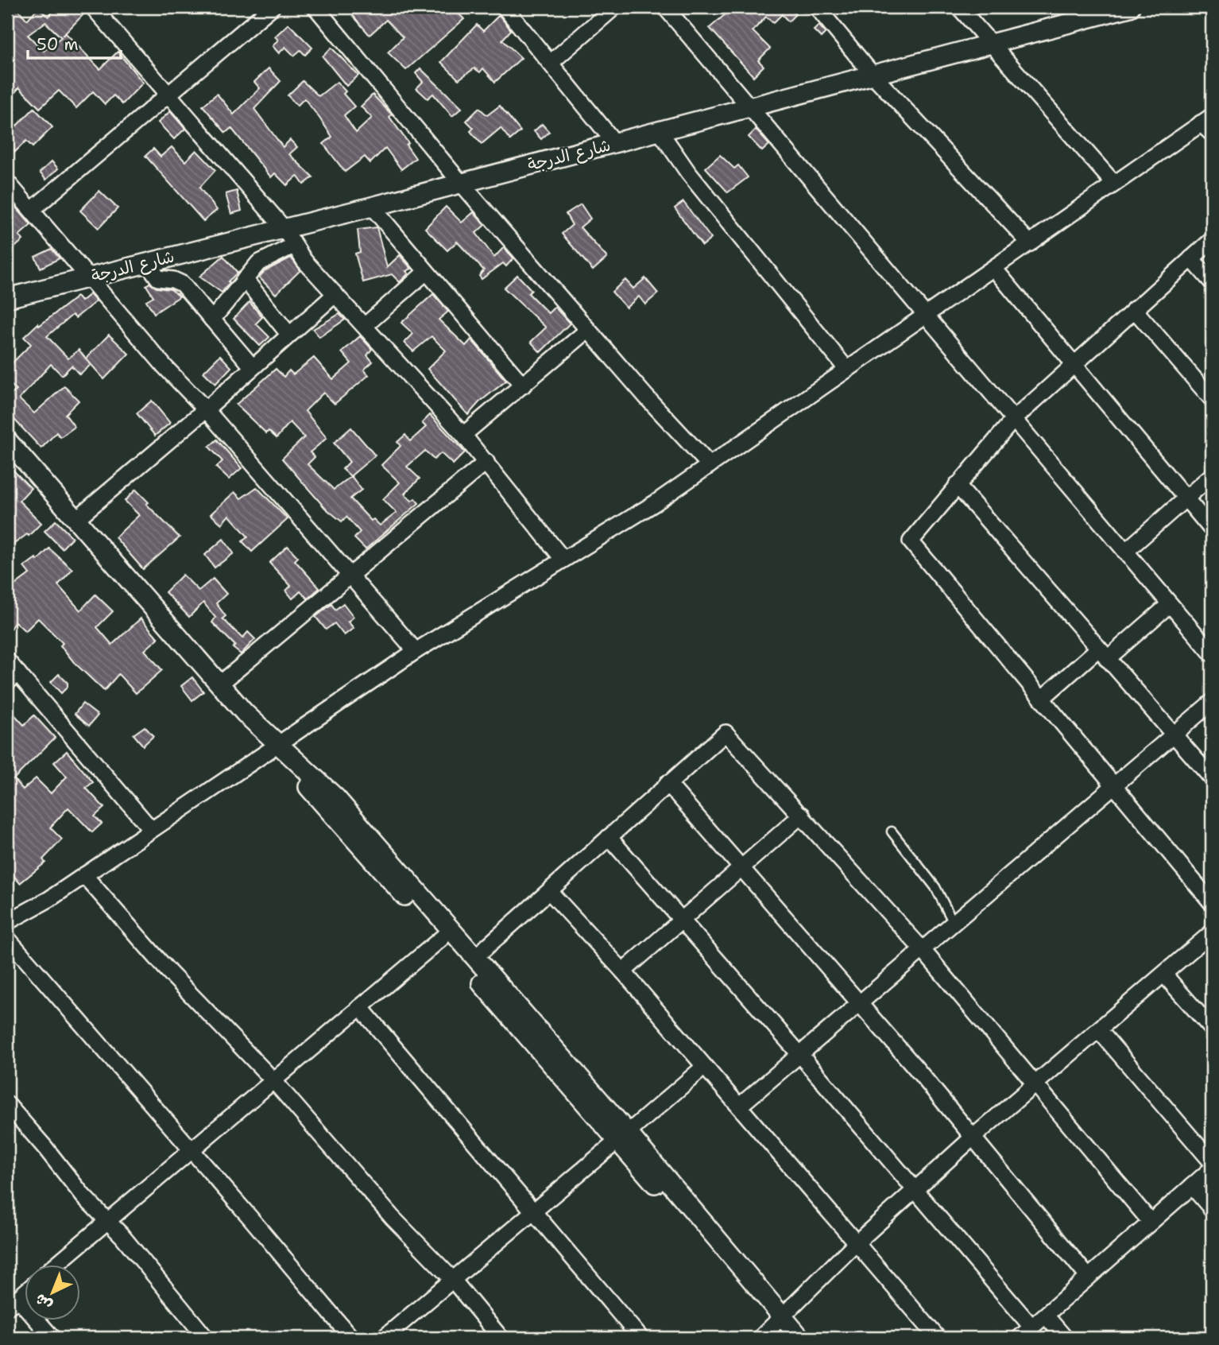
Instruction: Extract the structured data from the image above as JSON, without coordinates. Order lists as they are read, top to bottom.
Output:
{
  "streets": {
    "street": ["شارع الدرجة"]
  },
  "scale_bar": "50 m",
  "north": "bottom left"
}
